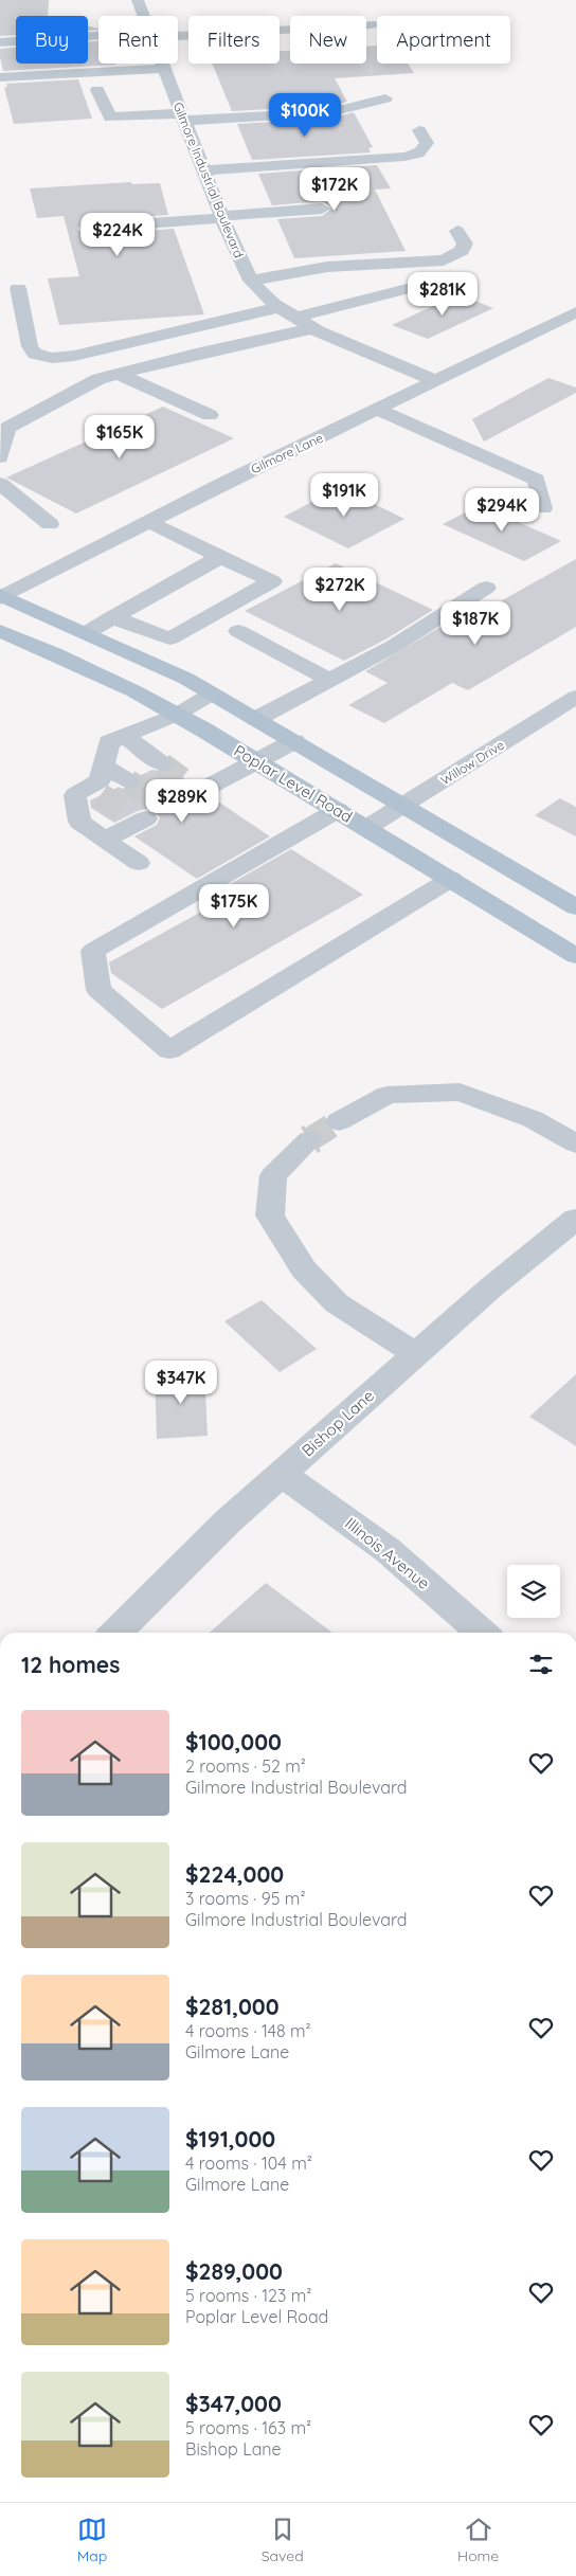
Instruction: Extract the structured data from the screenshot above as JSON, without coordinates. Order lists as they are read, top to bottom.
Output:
{
  "streets": {
    "main road": ["Poplar Level Road"],
    "street": [
      "Gilmore Industrial Boulevard",
      "Gilmore Lane",
      "Willow Drive",
      "Bishop Lane",
      "Illinois Avenue"
    ]
  },
  "crossings": [
    ["Gilmore Industrial Boulevard", "Gilmore Lane"],
    ["Willow Drive", "Poplar Level Road"],
    ["Bishop Lane", "Illinois Avenue"]
  ],
  "page": {
    "chip": [
      "Buy",
      "Rent",
      "Filters",
      "New",
      "Apartment"
    ],
    "price": [
      "$100K",
      "$172K",
      "$224K",
      "$281K",
      "$165K",
      "$191K",
      "$294K",
      "$272K",
      "$187K",
      "$289K",
      "$175K",
      "$347K"
    ],
    "heading": "12 homes",
    "list": [
      {
        "name": "$100,000",
        "note": "2 rooms · 52 m² · Gilmore Industrial Boulevard"
      },
      {
        "name": "$224,000",
        "note": "3 rooms · 95 m² · Gilmore Industrial Boulevard"
      },
      {
        "name": "$281,000",
        "note": "4 rooms · 148 m² · Gilmore Lane"
      },
      {
        "name": "$191,000",
        "note": "4 rooms · 104 m² · Gilmore Lane"
      },
      {
        "name": "$289,000",
        "note": "5 rooms · 123 m² · Poplar Level Road"
      },
      {
        "name": "$347,000",
        "note": "5 rooms · 163 m² · Bishop Lane"
      }
    ],
    "tabs": ["Map", "Saved", "Home"]
  }
}
